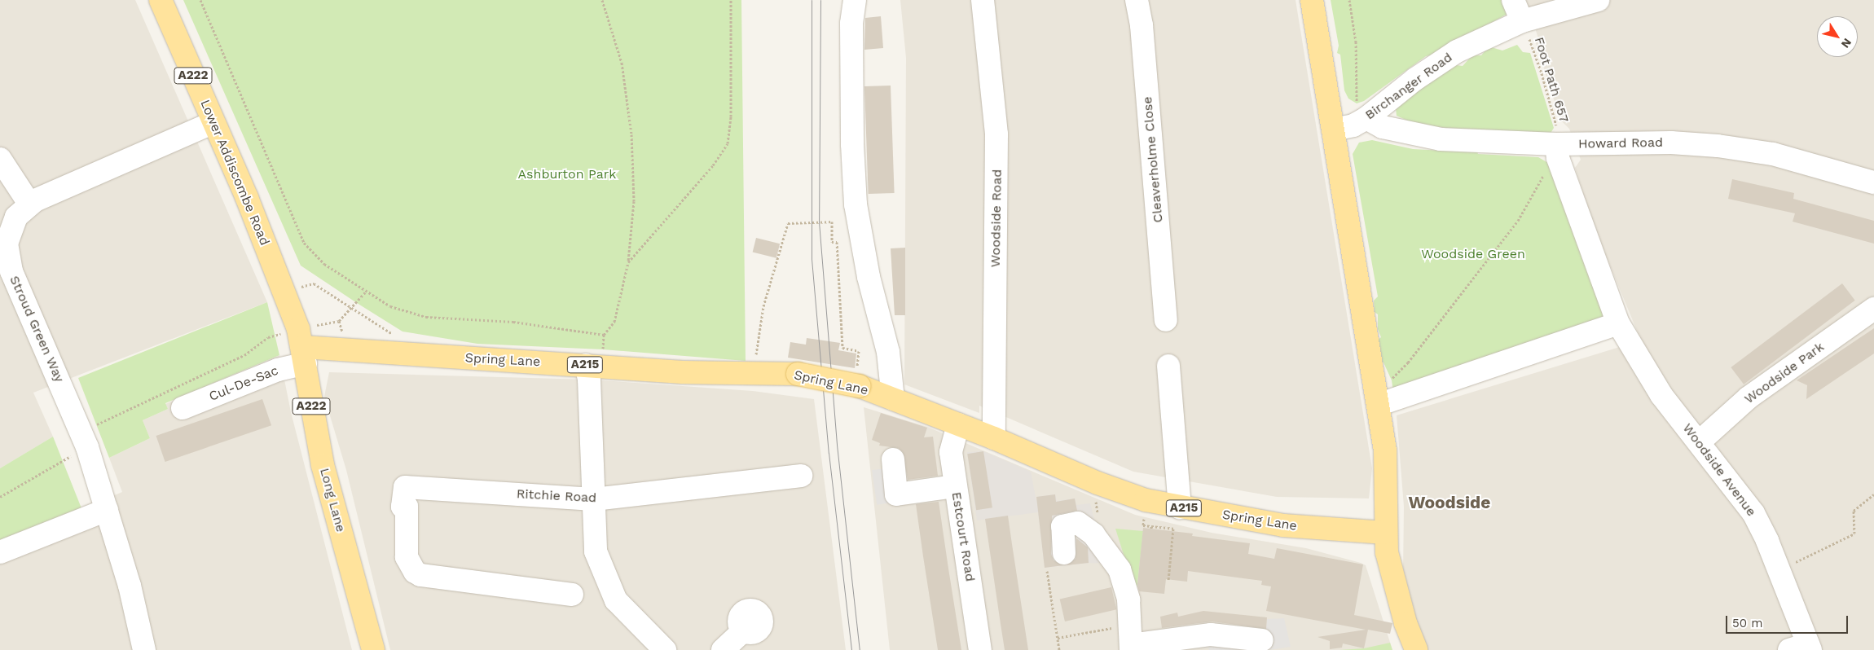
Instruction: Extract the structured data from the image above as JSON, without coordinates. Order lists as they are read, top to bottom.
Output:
{
  "streets": {
    "main road": [
      "A222",
      "Lower Addiscombe Road",
      "Spring Lane",
      "A215",
      "Long Lane"
    ],
    "street": [
      "Birchanger Road",
      "Howard Road",
      "Cleaverholme Close",
      "Woodside Road",
      "Stroud Green Way",
      "Woodside Park",
      "Cul-De-Sac",
      "Woodside Avenue",
      "Ritchie Road",
      "Estcourt Road"
    ],
    "path": ["Foot Path 657"]
  },
  "crossings": [
    ["Foot Path 657", "Birchanger Road"],
    ["Foot Path 657", "Howard Road"],
    ["Birchanger Road", "Howard Road"],
    ["Lower Addiscombe Road", "Stroud Green Way"],
    ["Lower Addiscombe Road", "Spring Lane"],
    ["Lower Addiscombe Road", "Cul-De-Sac"],
    ["Lower Addiscombe Road", "Long Lane"],
    ["Woodside Road", "Spring Lane"],
    ["Spring Lane", "Cul-De-Sac"],
    ["Spring Lane", "Long Lane"],
    ["Spring Lane", "Estcourt Road"],
    ["Woodside Park", "Woodside Avenue"],
    ["Cul-De-Sac", "Long Lane"]
  ],
  "districts": ["Woodside"],
  "parks": ["Ashburton Park", "Woodside Green"],
  "scale_bar": "50 m",
  "north": "bottom right"
}
